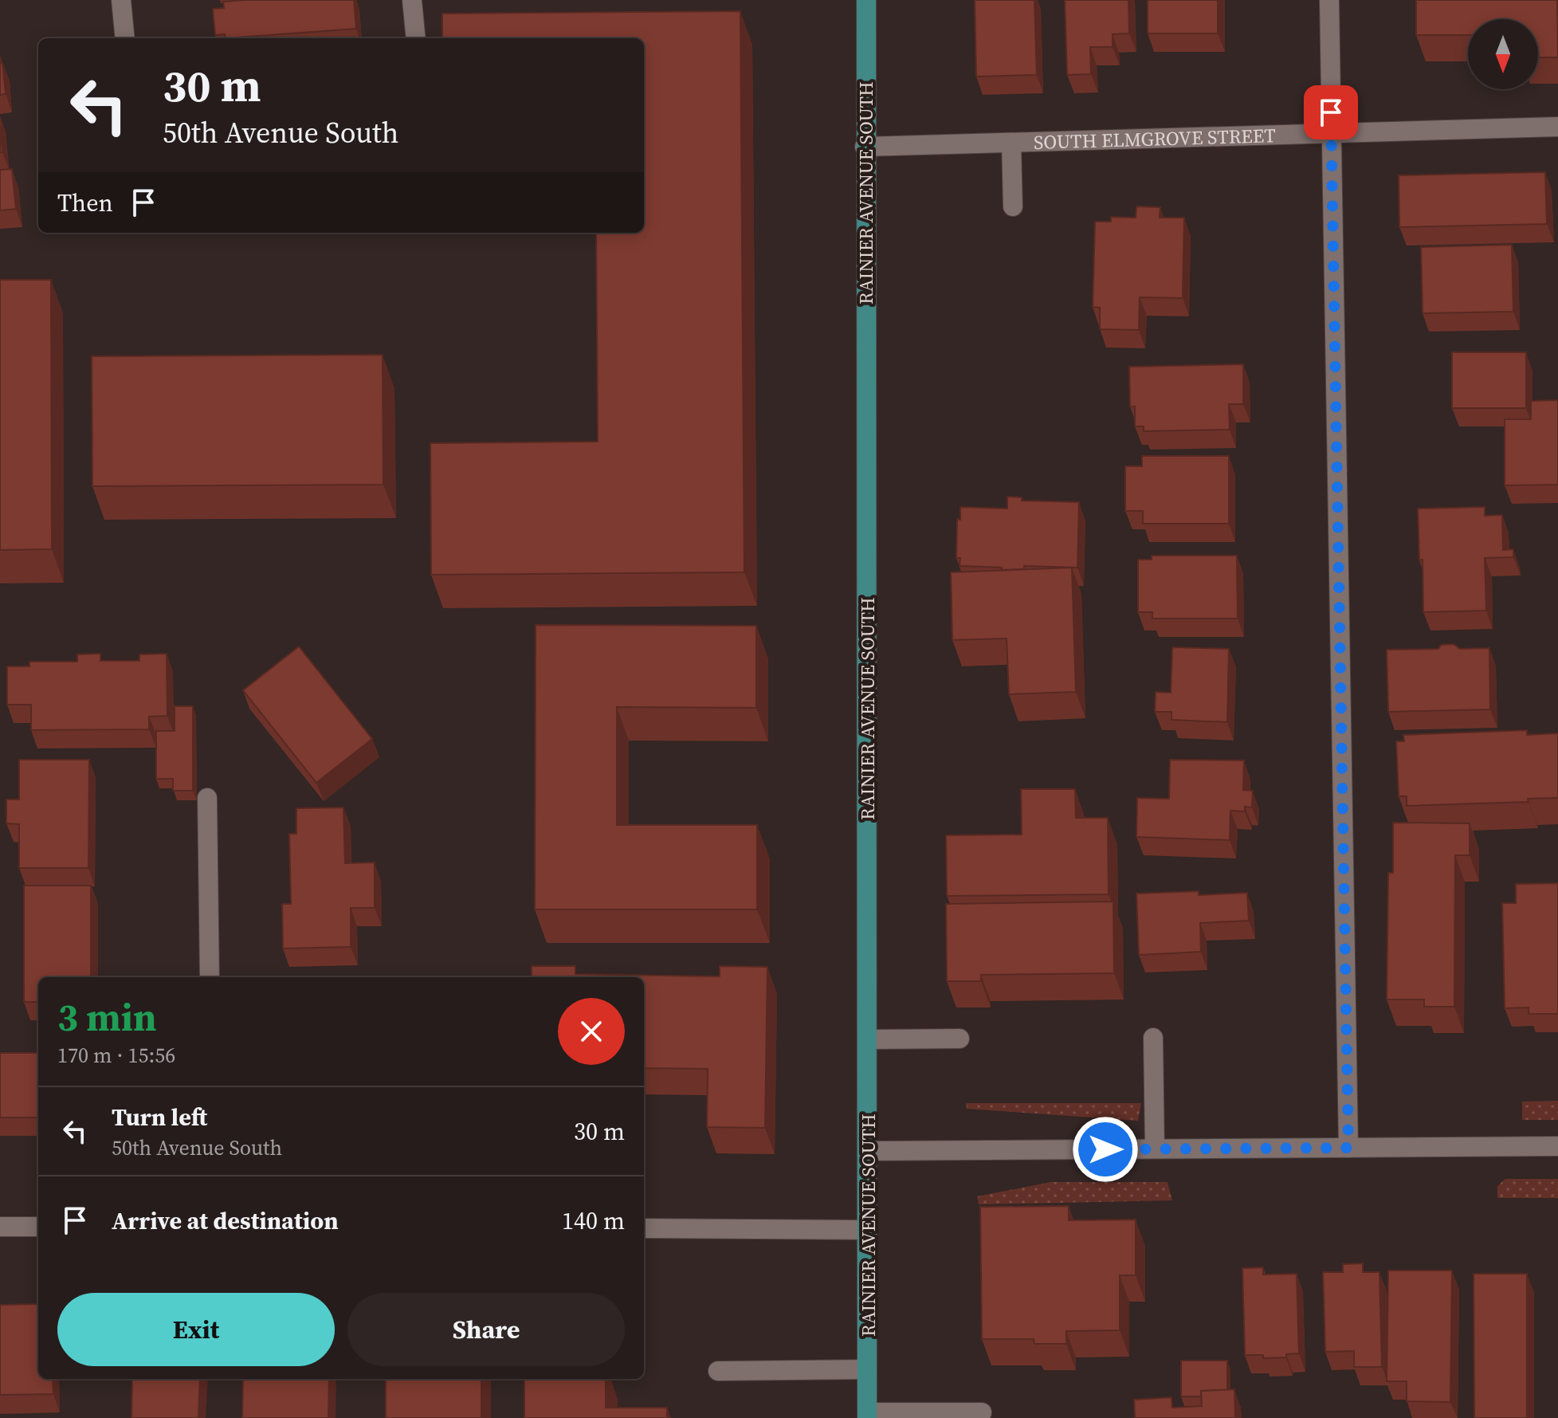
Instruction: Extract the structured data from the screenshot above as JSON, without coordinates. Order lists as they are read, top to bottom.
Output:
{
  "streets": {
    "main road": ["RAINIER AVENUE SOUTH"],
    "street": ["SOUTH ELMGROVE STREET"]
  },
  "crossings": [
    ["SOUTH ELMGROVE STREET", "RAINIER AVENUE SOUTH"]
  ],
  "north": "bottom",
  "page": {
    "turn": ["30 m", "50th Avenue South"],
    "then": "Then",
    "heading": ["3 min", "170 m · 15:56"],
    "list": [
      {
        "name": "Turn left",
        "note": "50th Avenue South",
        "value": "30 m"
      },
      {
        "name": "Arrive at destination",
        "value": "140 m"
      }
    ],
    "buttons": ["Exit", "Share"]
  }
}
